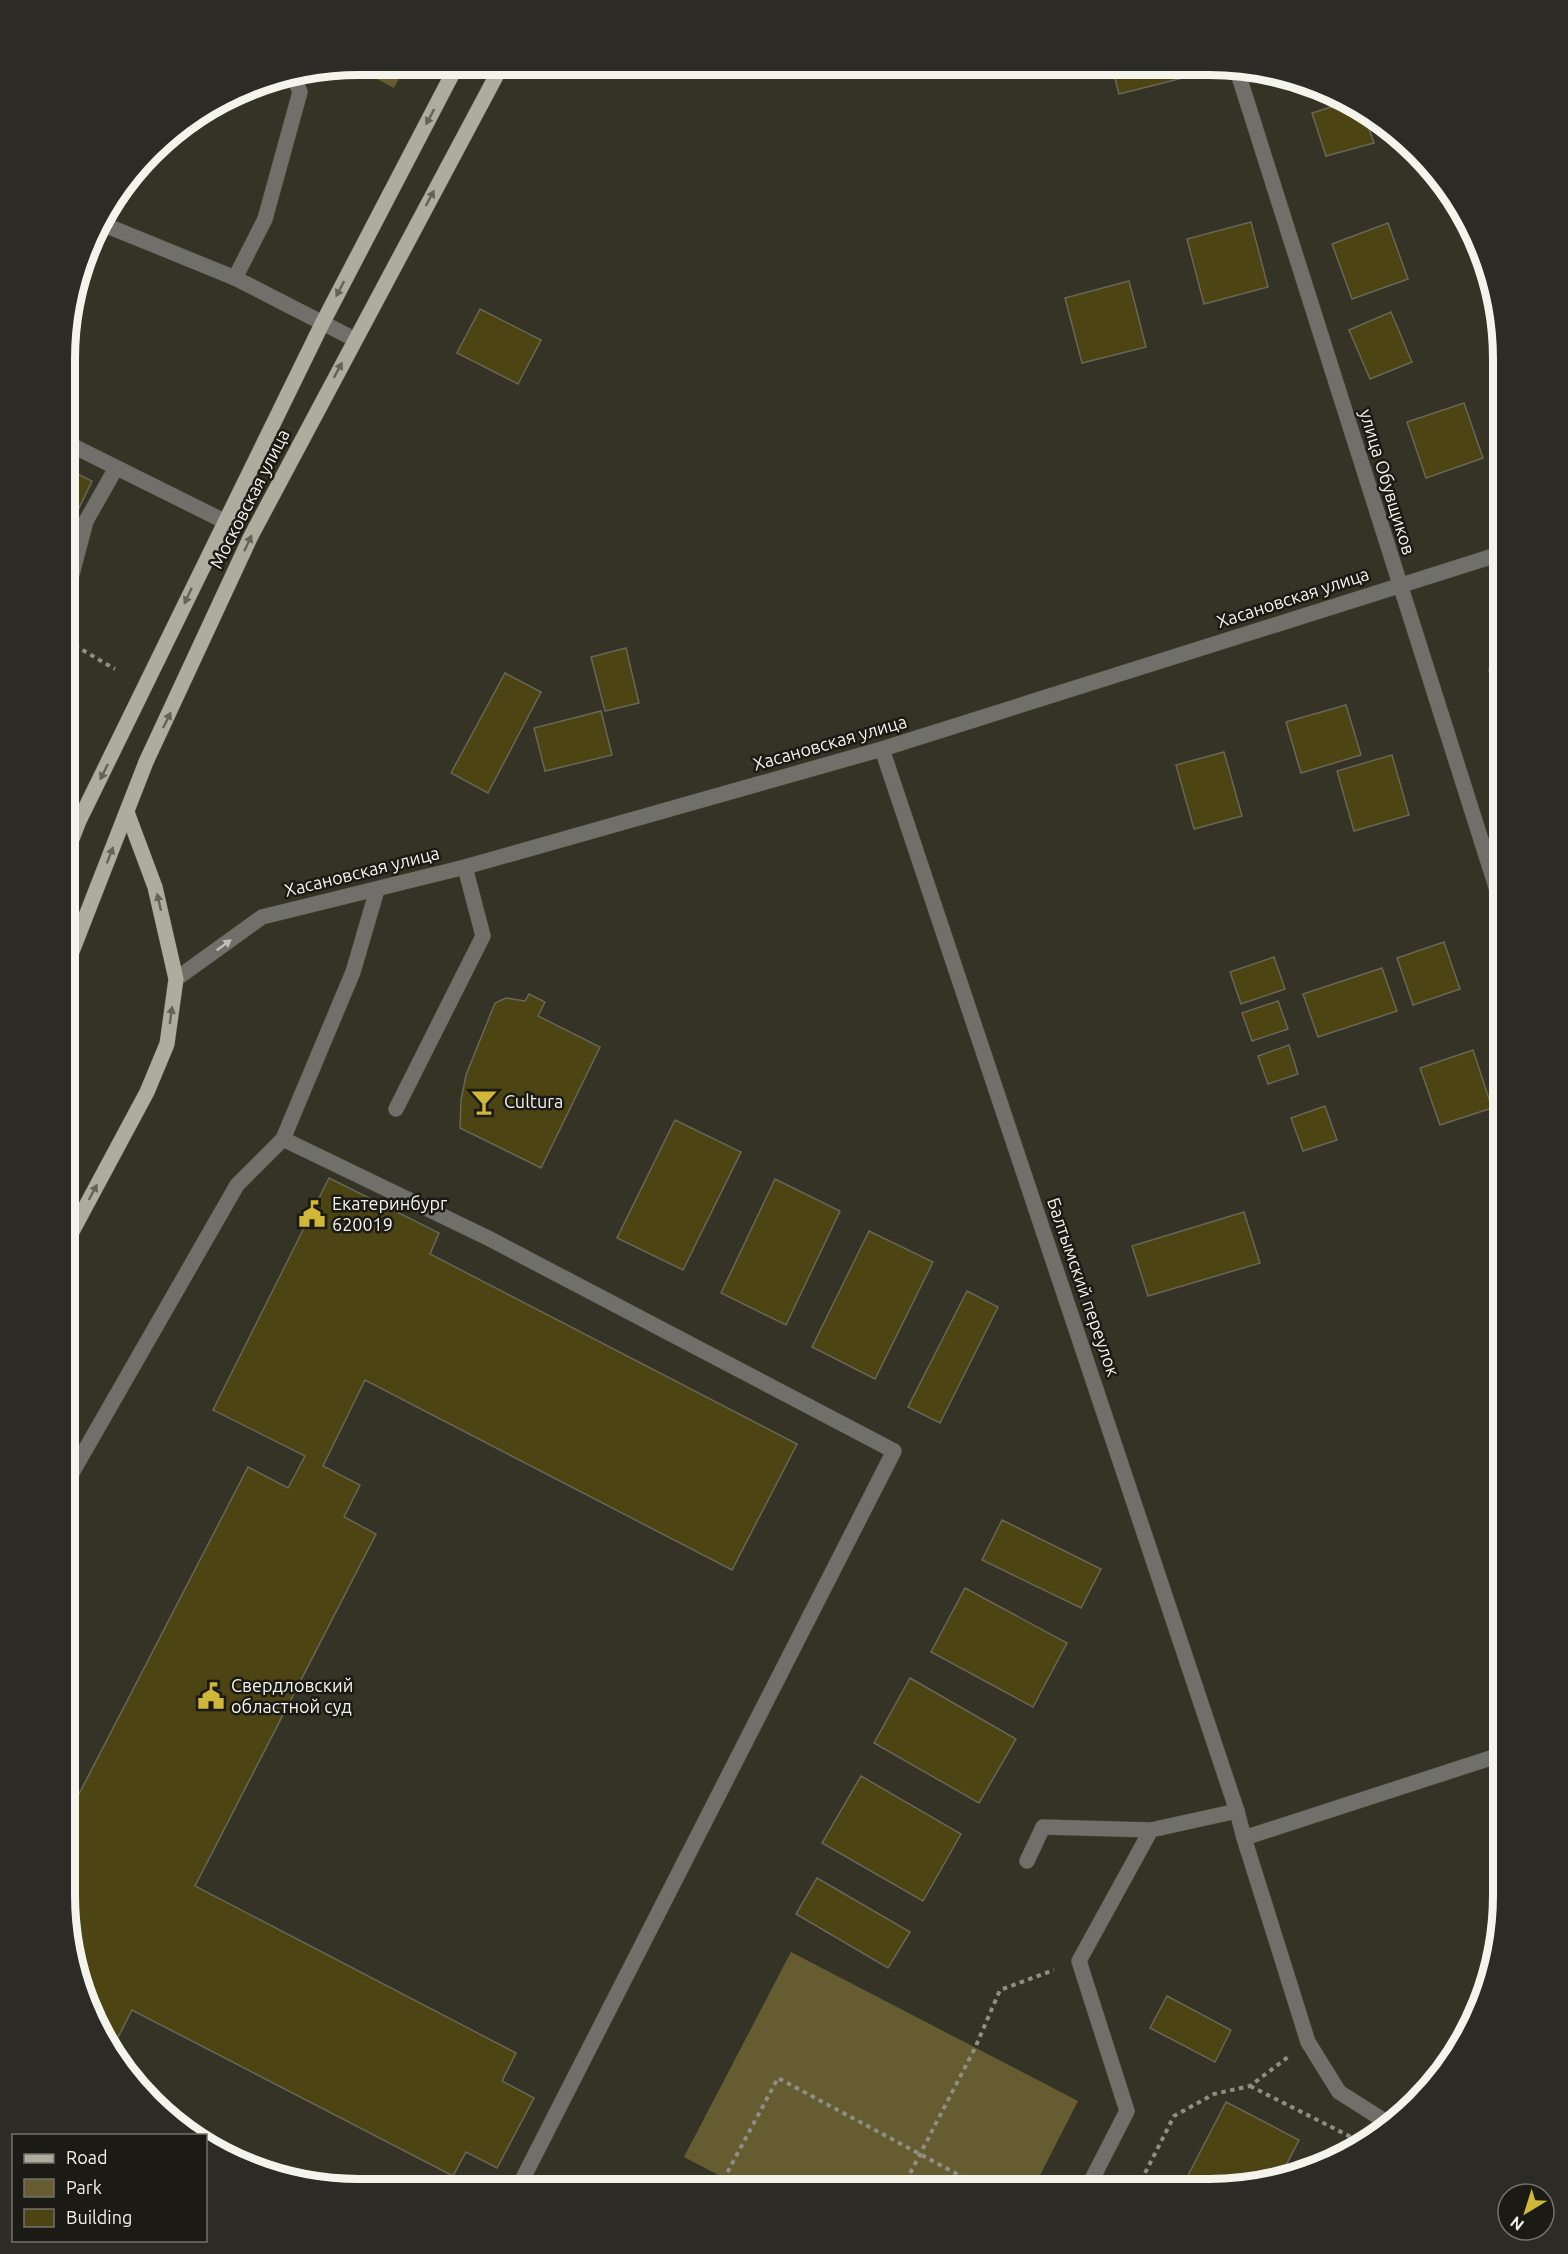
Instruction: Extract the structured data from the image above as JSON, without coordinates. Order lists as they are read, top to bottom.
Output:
{
  "streets": {
    "main road": ["Московская улица"],
    "street": ["улица Обувщиков", "Хасановская улица", "Балтымский переулок"]
  },
  "crossings": [
    ["улица Обувщиков", "Хасановская улица"],
    ["Хасановская улица", "Балтымский переулок"]
  ],
  "places": {
    "bar": ["Cultura"],
    "public building": ["Екатеринбург 620019", "Свердловский областной суд"]
  },
  "legend": ["Road", "Park", "Building"],
  "north": "bottom left"
}
